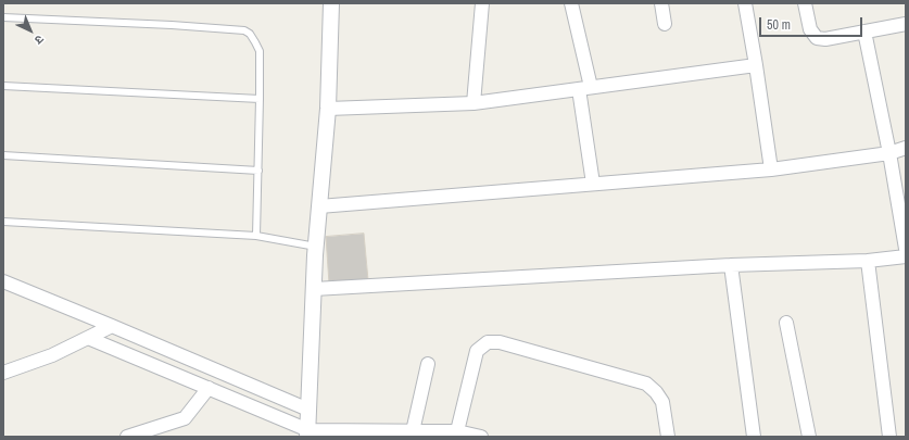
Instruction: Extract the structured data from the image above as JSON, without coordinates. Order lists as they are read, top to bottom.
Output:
{
  "scale_bar": "50 m",
  "north": "bottom right"
}
